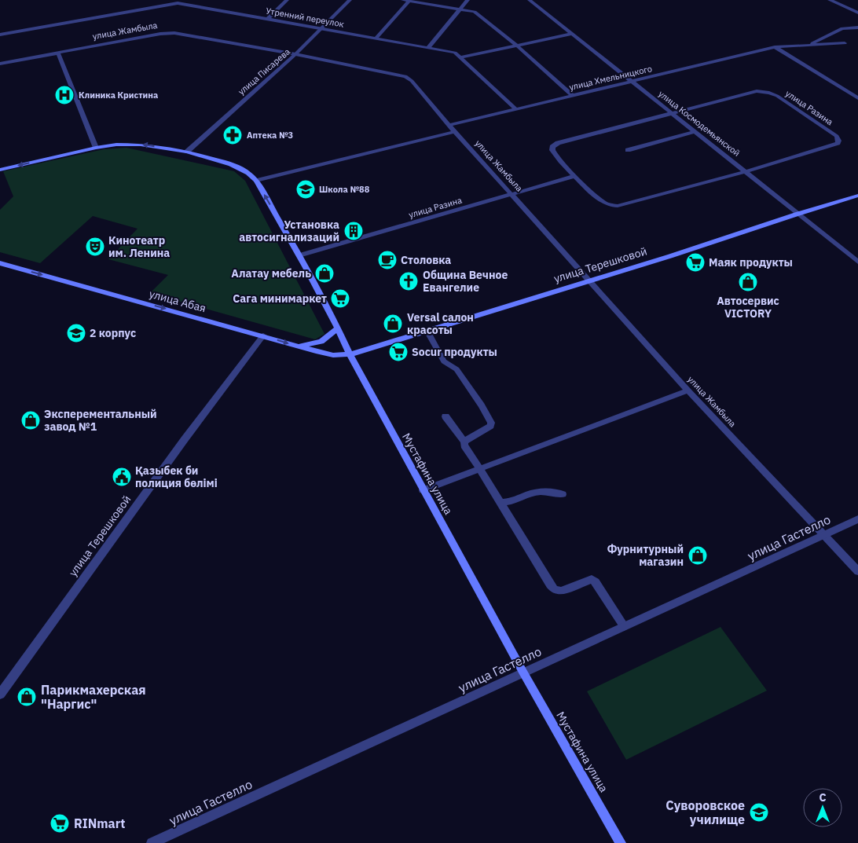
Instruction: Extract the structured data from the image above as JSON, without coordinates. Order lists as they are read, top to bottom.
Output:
{
  "streets": {
    "main road": ["улица Терешковой", "улица Абая", "Мустафина улица"],
    "street": [
      "Утренний переулок",
      "улица Жамбыла",
      "улица Писарева",
      "улица Хмельницкого",
      "улица Разина",
      "улица Космодемьянской",
      "улица Гастелло"
    ]
  },
  "crossings": [
    ["Утренний переулок", "улица Писарева"],
    ["Утренний переулок", "улица Хмельницкого"],
    ["улица Жамбыла", "улица Писарева"],
    ["улица Жамбыла", "улица Хмельницкого"],
    ["улица Жамбыла", "улица Разина"],
    ["улица Жамбыла", "улица Терешковой"],
    ["улица Жамбыла", "улица Гастелло"],
    ["улица Писарева", "Мустафина улица"],
    ["улица Хмельницкого", "улица Космодемьянской"],
    ["улица Разина", "улица Космодемьянской"],
    ["улица Разина", "Мустафина улица"],
    ["улица Космодемьянской", "улица Терешковой"],
    ["улица Терешковой", "улица Абая"],
    ["улица Терешковой", "Мустафина улица"],
    ["улица Абая", "Мустафина улица"],
    ["Мустафина улица", "улица Гастелло"]
  ],
  "one_way": ["улица Абая"],
  "places": {
    "hospital": ["Клиника Кристина"],
    "pharmacy": ["Аптека №3"],
    "school or university": ["Школа №88", "2 корпус", "Суворовское училище"],
    "building": ["Установка автосигнализаций"],
    "theatre": ["Кинотеатр им. Ленина"],
    "cafe": ["Столовка"],
    "supermarket": [
      "Маяк продукты",
      "Сага минимаркет",
      "Socur продукты",
      "RINmart"
    ],
    "shop": [
      "Алатау мебель",
      "Автосервис VICTORY",
      "Versal салон красоты",
      "Эксперементальный завод №1",
      "Фурнитурный магазин",
      "Парикмахерская \"Наргис\""
    ],
    "church": ["Община Вечное Евангелие"],
    "public building": ["Қазыбек би полиция бөлімі"]
  },
  "north": "top"
}
